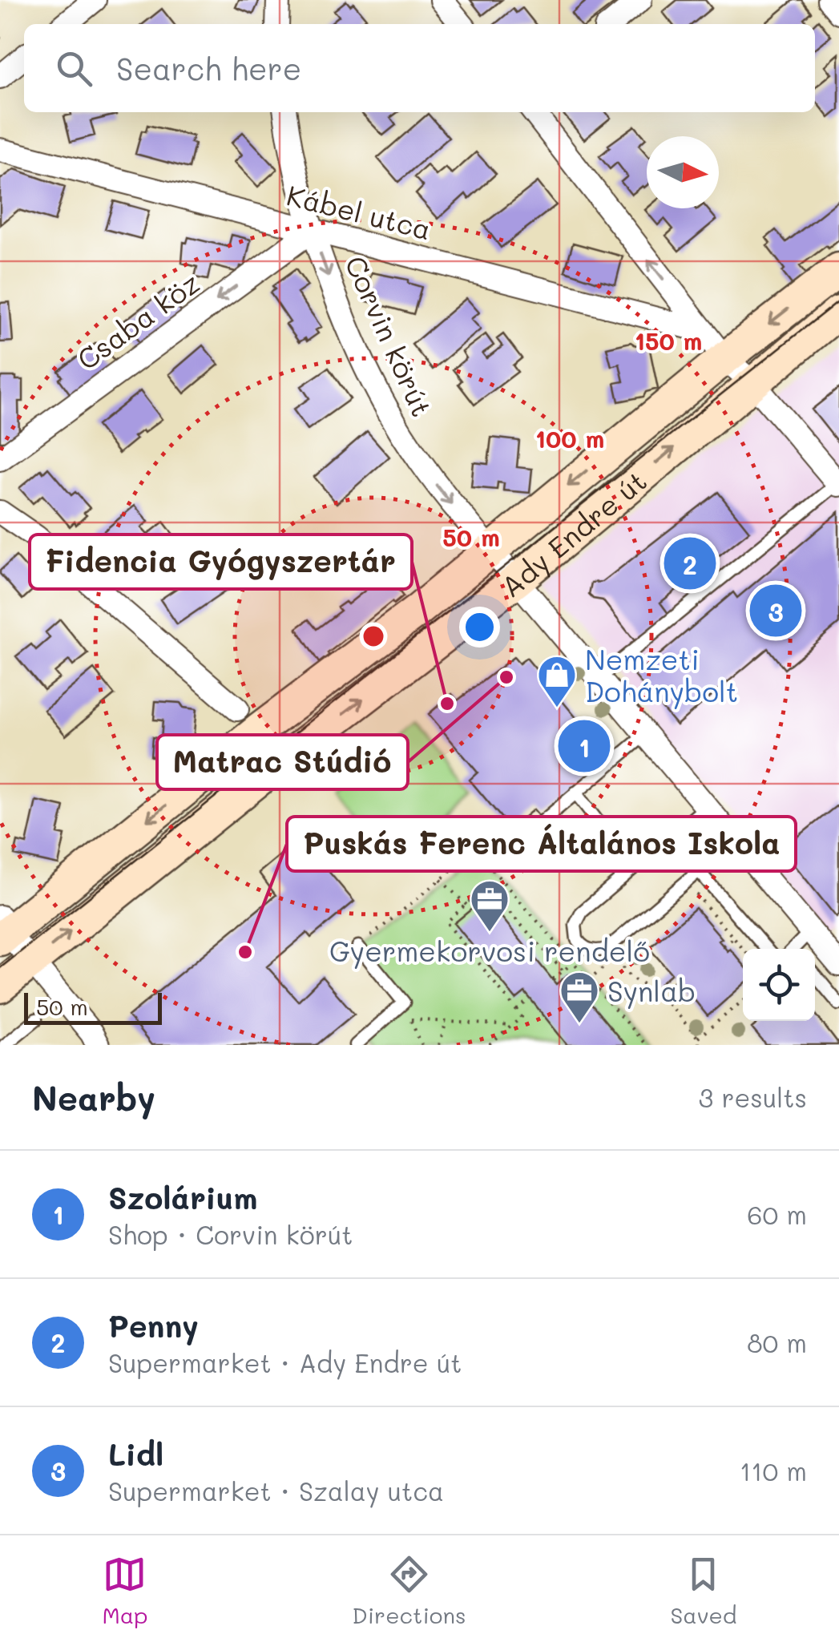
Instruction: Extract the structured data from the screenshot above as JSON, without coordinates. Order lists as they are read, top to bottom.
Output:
{
  "streets": {
    "street": [
      "Kábel utca",
      "Csaba köz",
      "Corvin körút",
      "Ady Endre út"
    ]
  },
  "crossings": [
    ["Kábel utca", "Csaba köz"],
    ["Kábel utca", "Corvin körút"],
    ["Csaba köz", "Corvin körút"],
    ["Corvin körút", "Ady Endre út"]
  ],
  "one_way": ["Csaba köz", "Corvin körút"],
  "places": {
    "other": ["Matrac Stúdió", "Fidencia Gyógyszertár", "Puskás Ferenc Általános Iskola"],
    "shop": ["Nemzeti Dohánybolt"],
    "office": ["Gyermekorvosi rendelő", "Synlab"]
  },
  "scale_bar": "50 m",
  "north": "right",
  "page": {
    "search": "Search here",
    "pins": ["2", "3", "1"],
    "scale": "50 m",
    "heading": ["Nearby", "3 results"],
    "list": [
      {
        "mark": "1",
        "name": "Szolárium",
        "note": "Shop · Corvin körút",
        "value": "60 m"
      },
      {
        "mark": "2",
        "name": "Penny",
        "note": "Supermarket · Ady Endre út",
        "value": "80 m"
      },
      {
        "mark": "3",
        "name": "Lidl",
        "note": "Supermarket · Szalay utca",
        "value": "110 m"
      }
    ],
    "nav": ["Map", "Directions", "Saved"]
  },
  "rings": ["150 m", "100 m", "50 m"]
}
